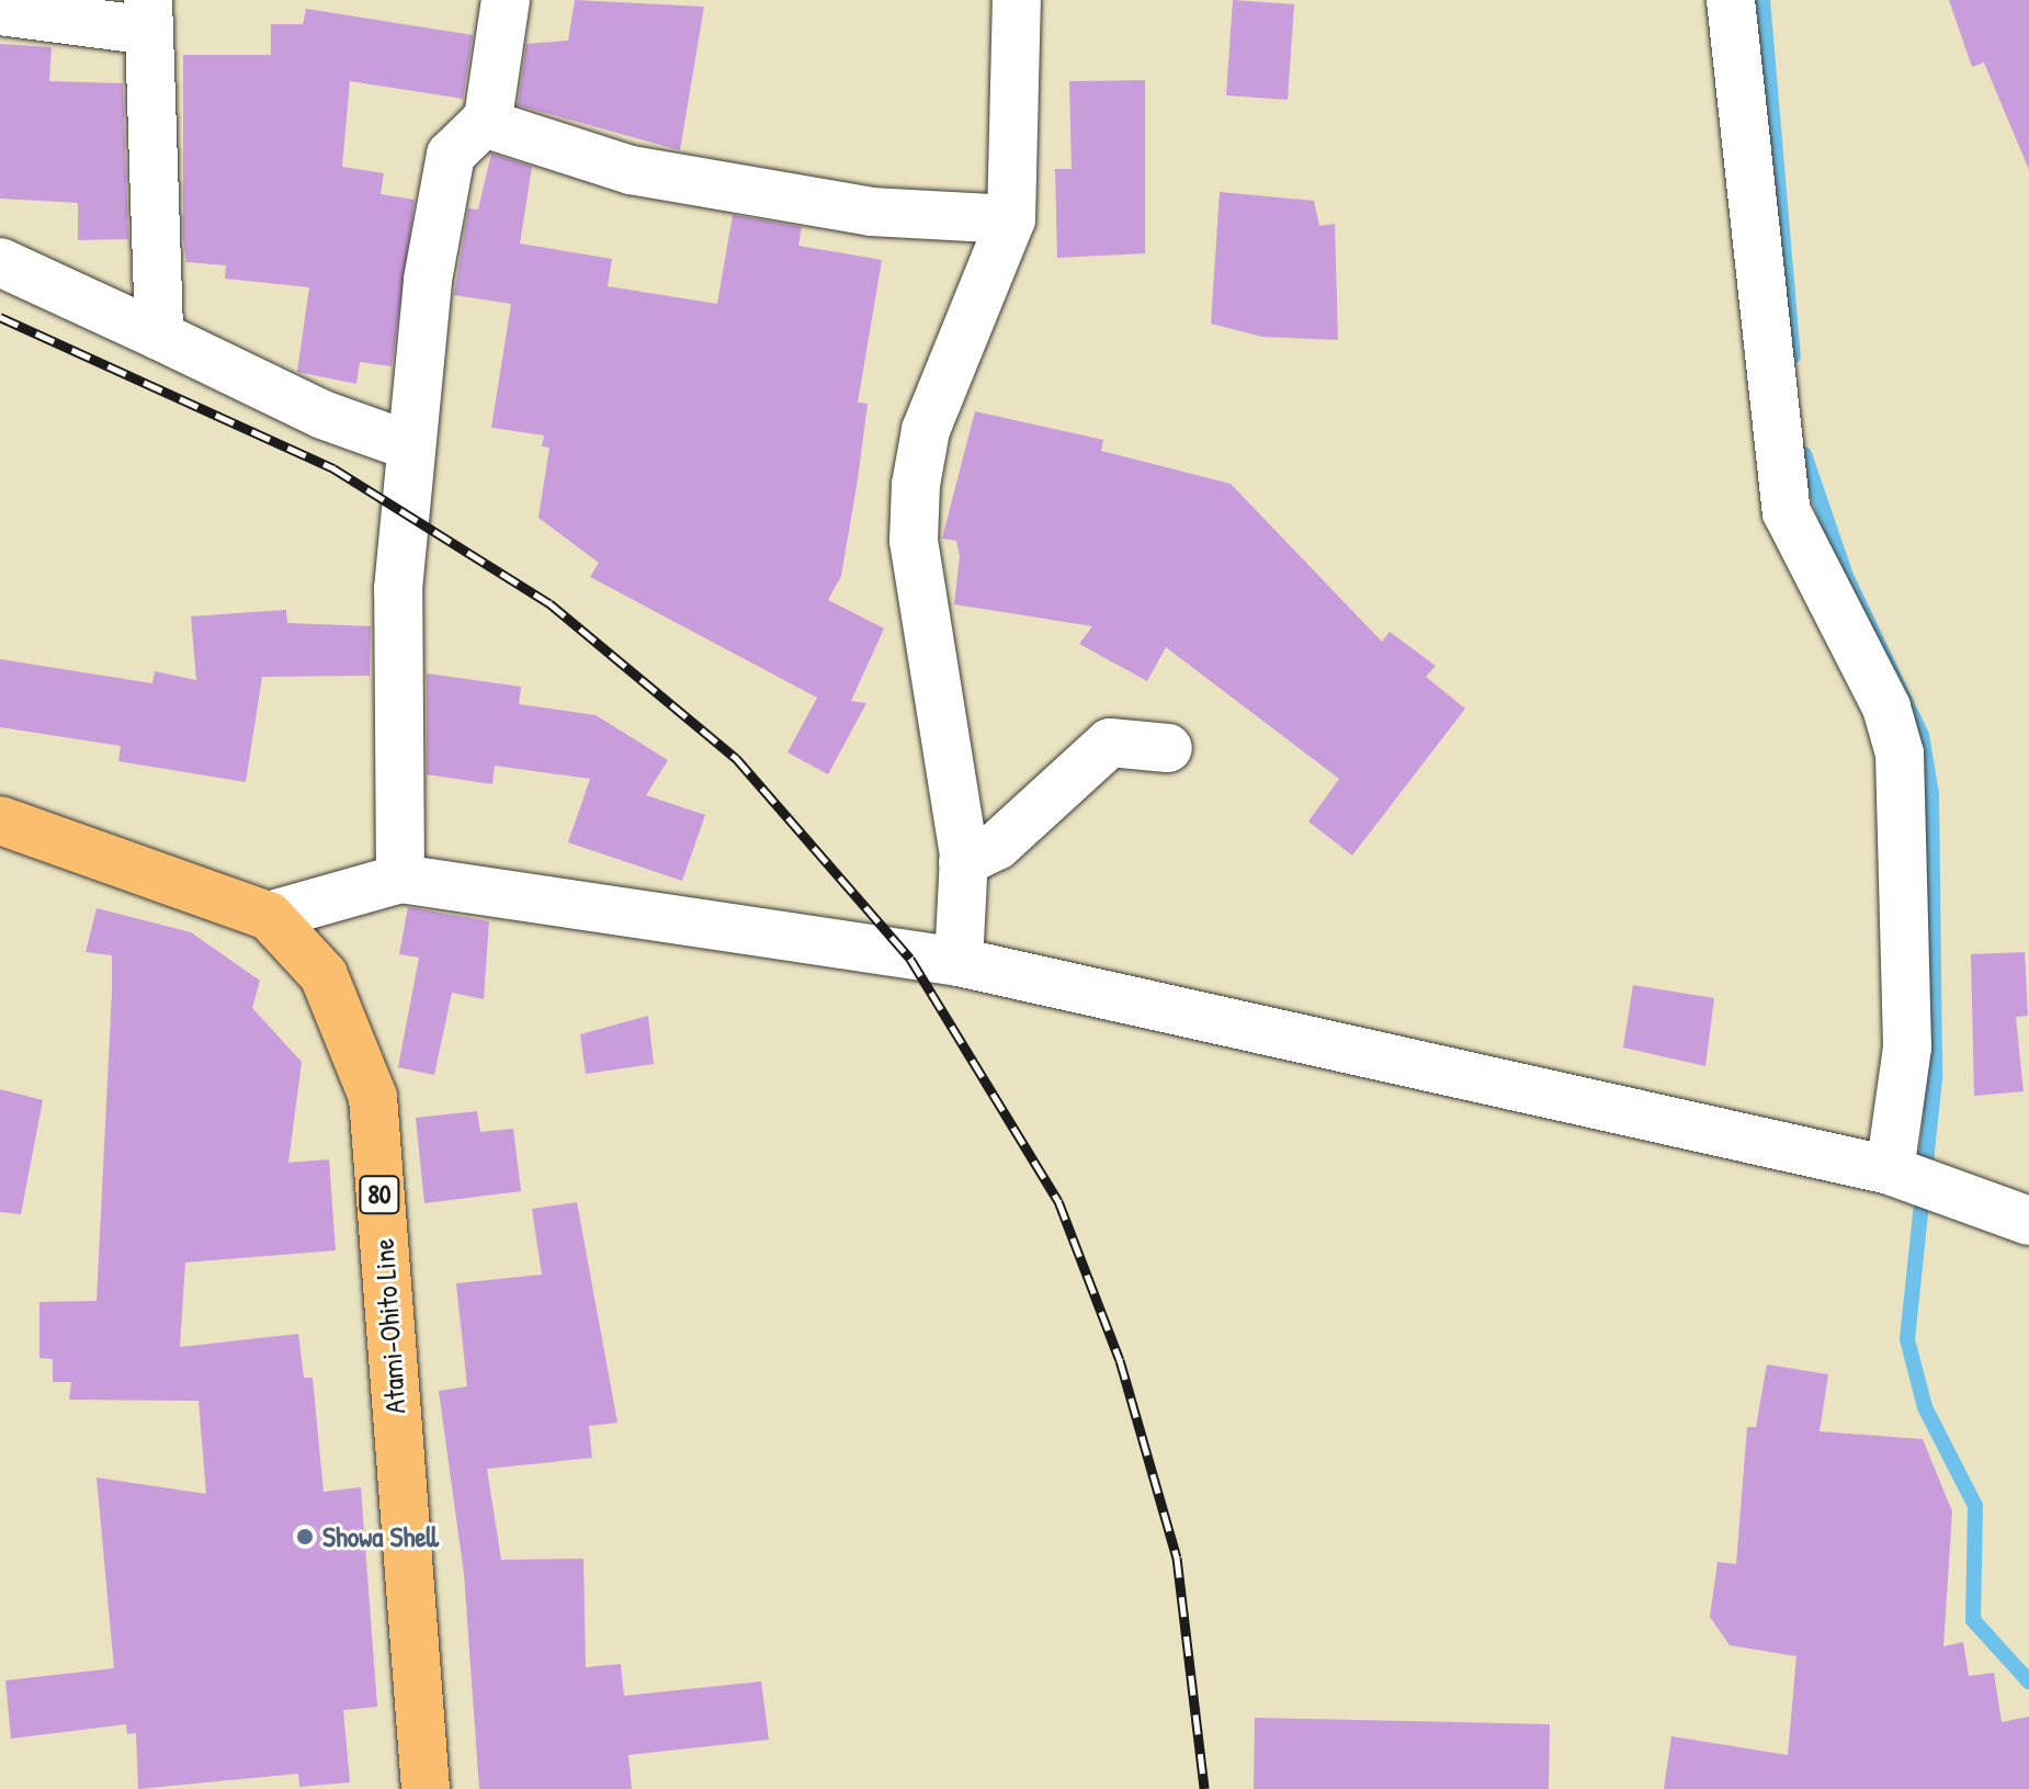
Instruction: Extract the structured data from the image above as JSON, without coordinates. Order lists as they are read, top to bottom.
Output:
{
  "streets": {
    "main road": ["80", "Atami-Ohito Line"]
  },
  "places": ["Showa Shell"]
}
